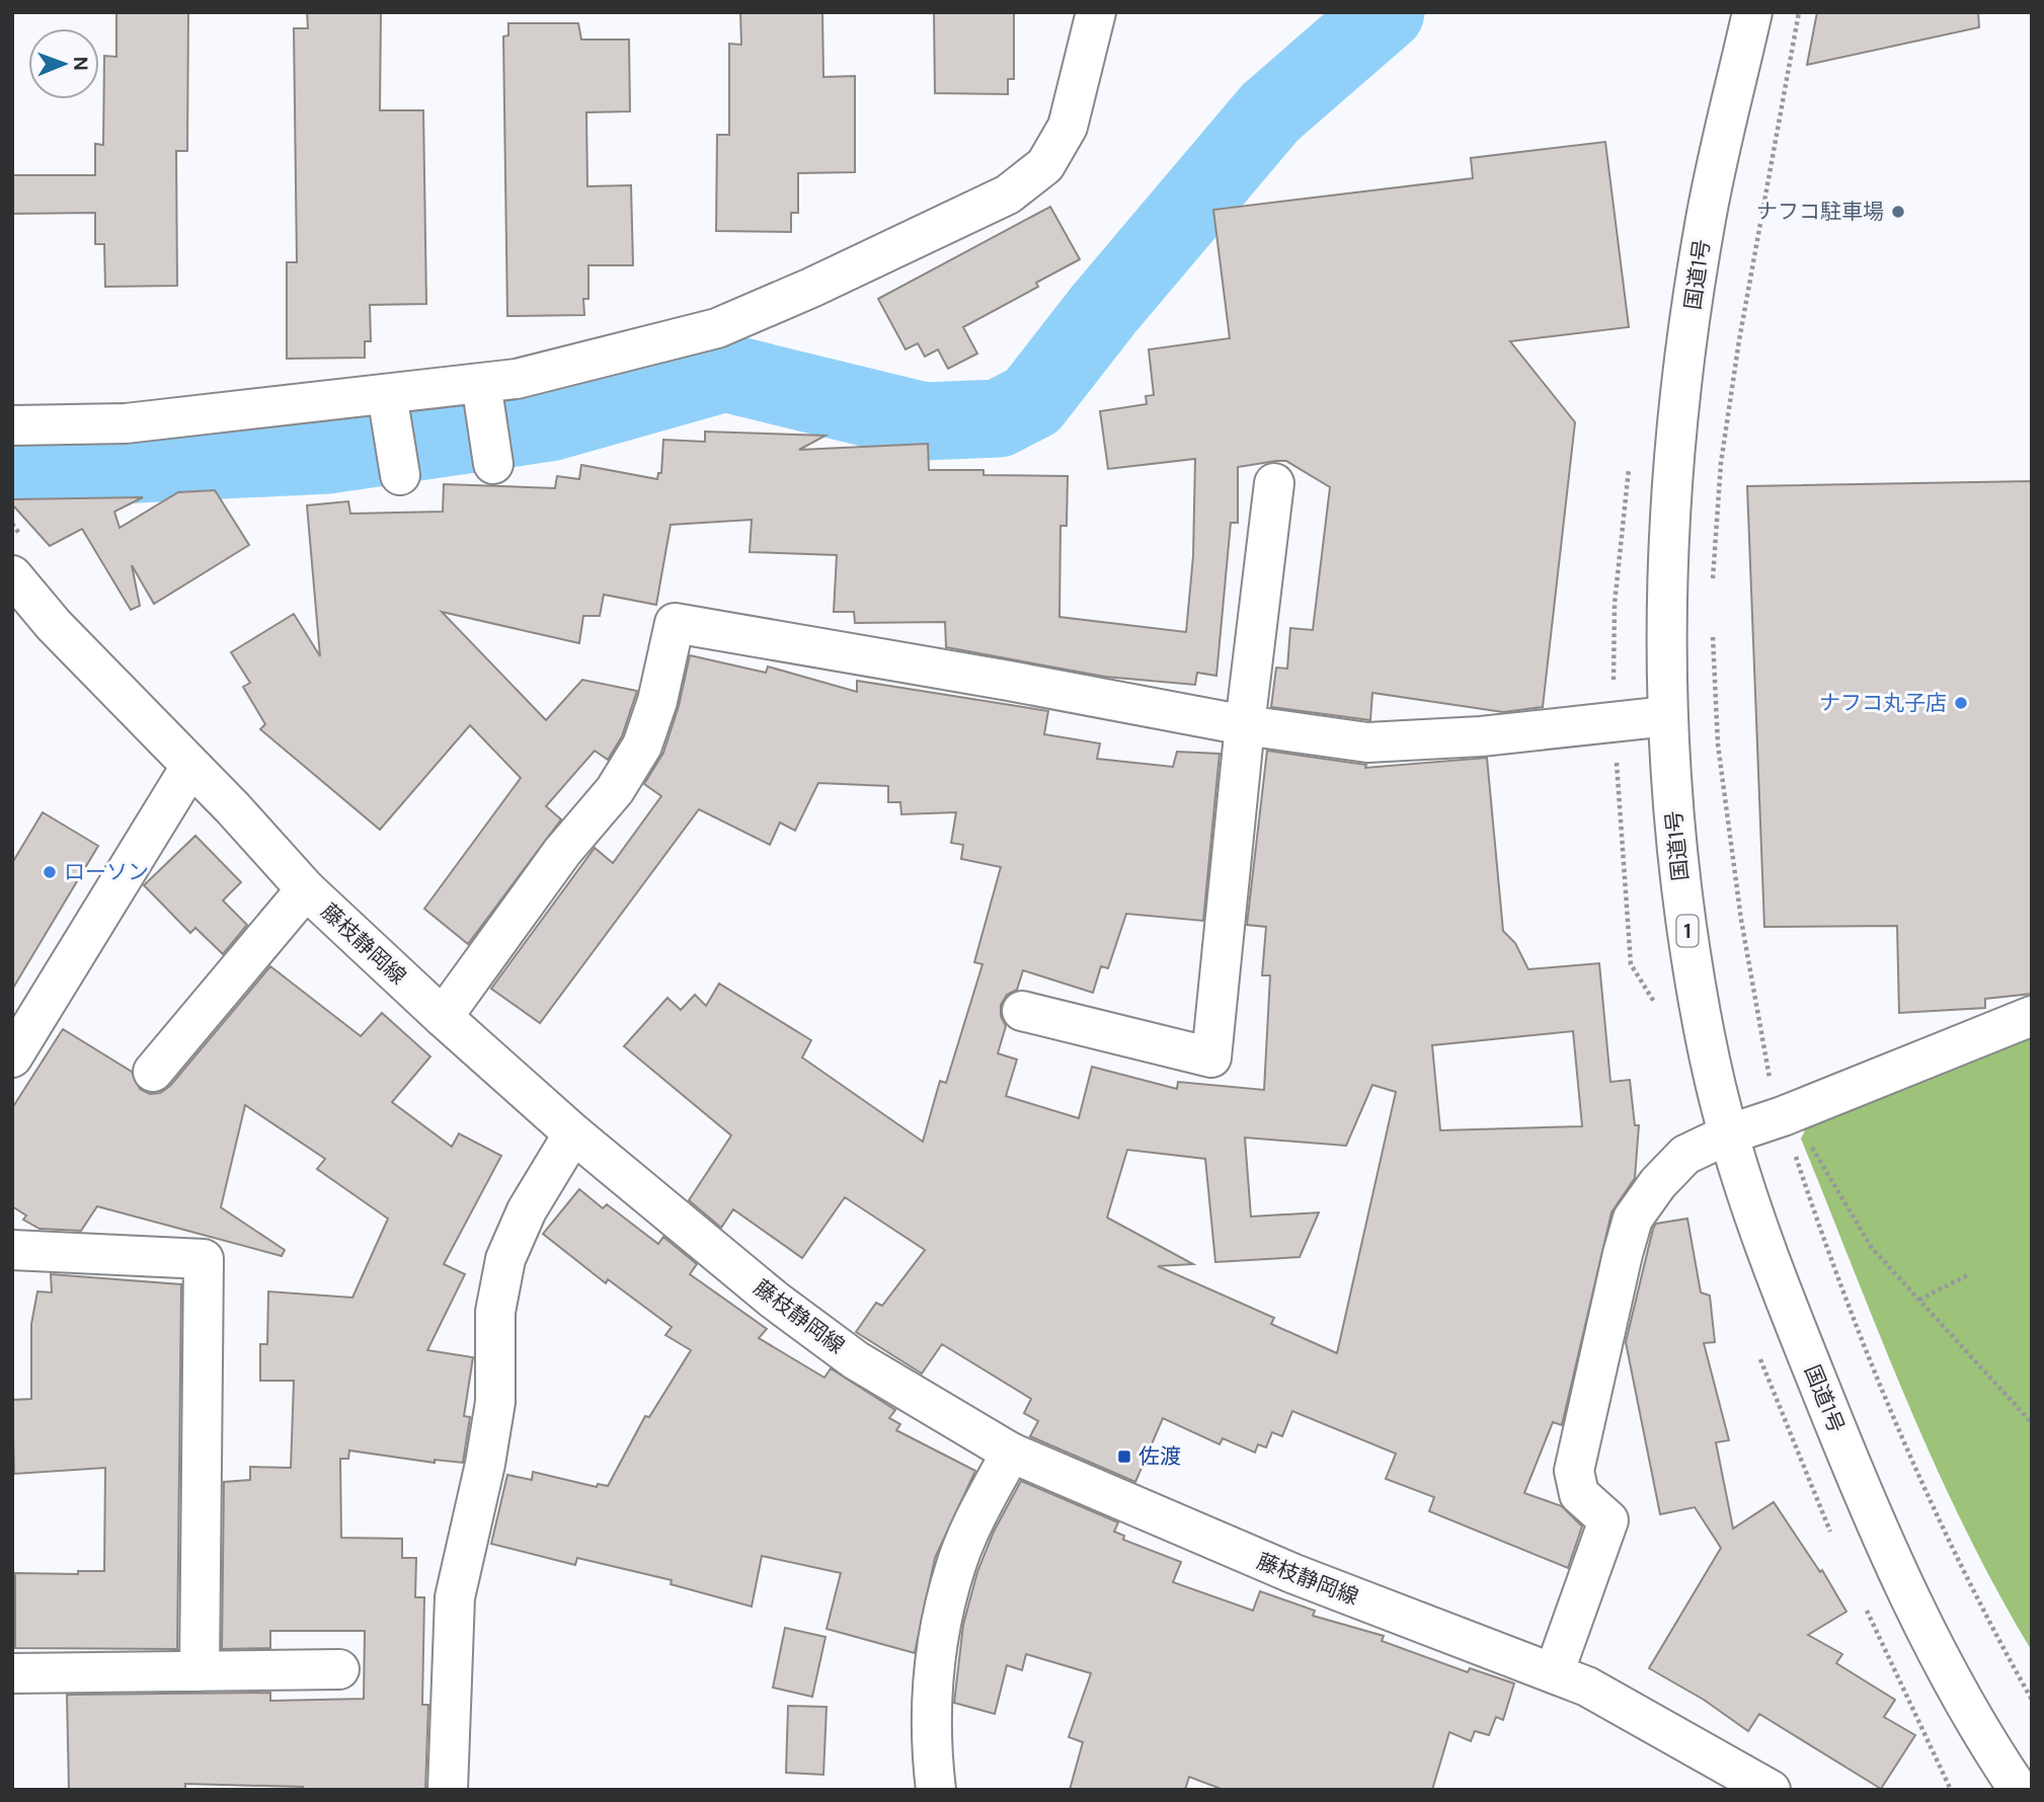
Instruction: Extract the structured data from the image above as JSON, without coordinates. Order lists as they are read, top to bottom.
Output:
{
  "streets": {
    "main road": ["国道1号", "1", "藤枝静岡線"]
  },
  "places": {
    "other": ["ナフコ駐車場", "ナフコ丸子店", "ローソン"],
    "transit": ["佐渡"]
  },
  "north": "right"
}
